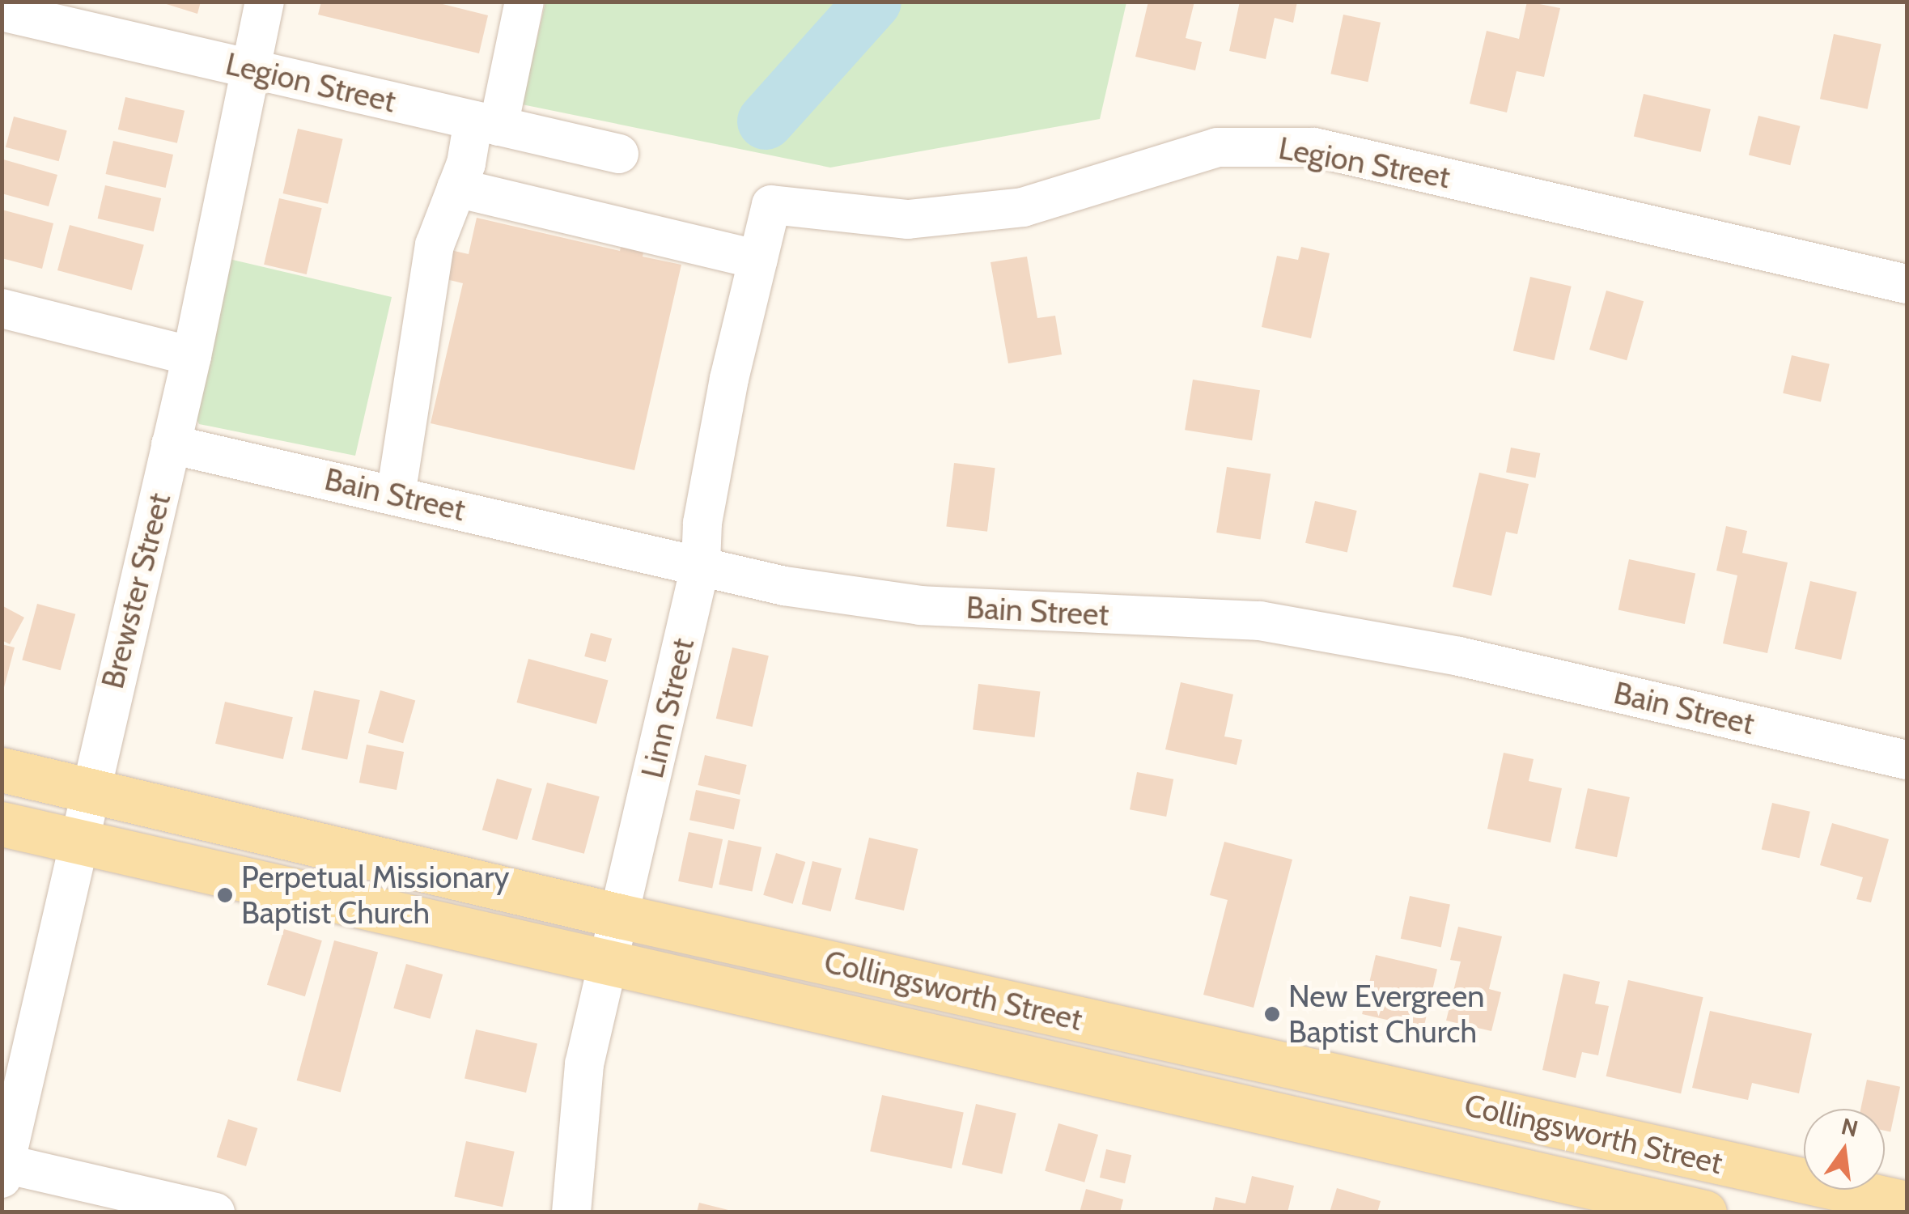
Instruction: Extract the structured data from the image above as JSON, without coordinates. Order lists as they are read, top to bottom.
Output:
{
  "streets": {
    "main road": ["Collingsworth Street"],
    "street": [
      "Legion Street",
      "Bain Street",
      "Brewster Street",
      "Linn Street"
    ]
  },
  "crossings": [
    ["Legion Street", "Brewster Street"],
    ["Legion Street", "Linn Street"],
    ["Bain Street", "Brewster Street"],
    ["Bain Street", "Linn Street"],
    ["Brewster Street", "Collingsworth Street"],
    ["Linn Street", "Collingsworth Street"]
  ],
  "places": ["Perpetual Missionary Baptist Church", "New Evergreen Baptist Church"],
  "north": "top"
}
